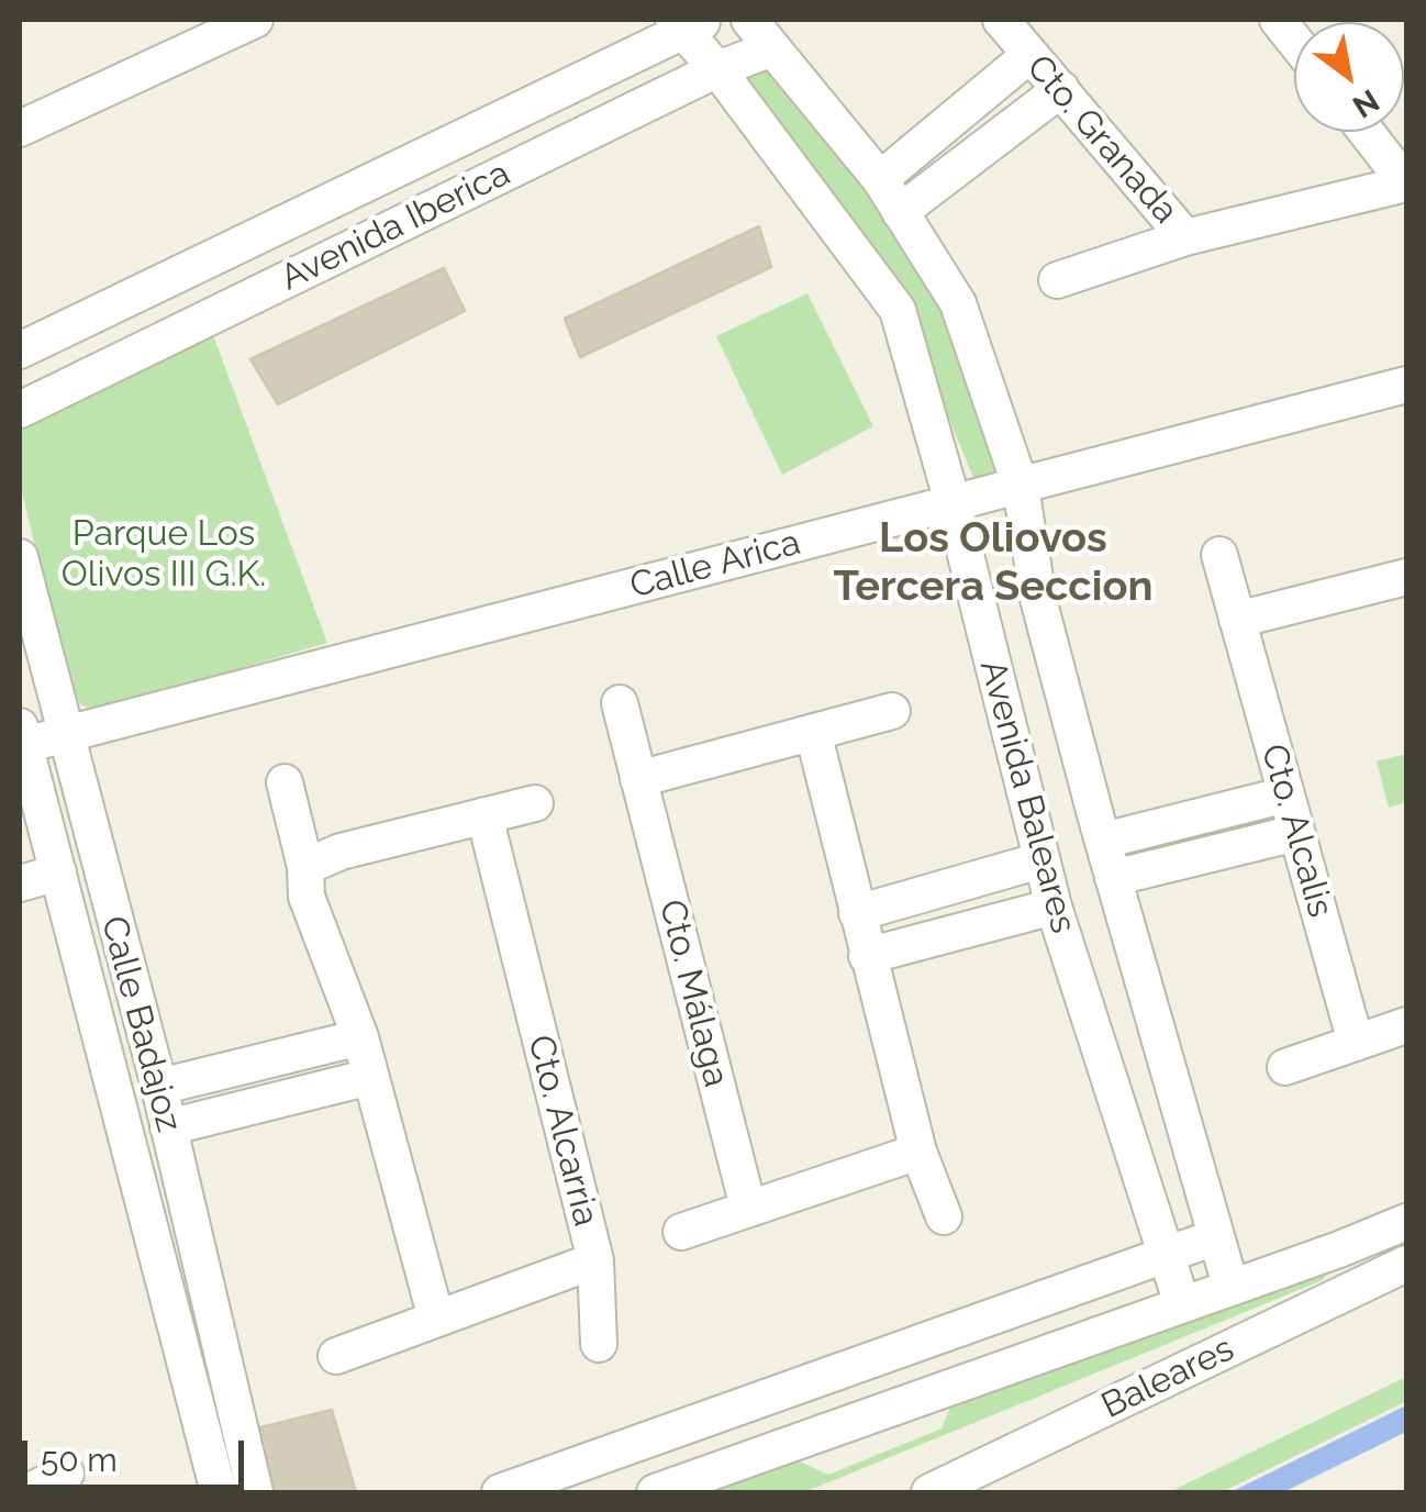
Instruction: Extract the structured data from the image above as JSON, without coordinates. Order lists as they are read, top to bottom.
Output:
{
  "streets": {
    "street": [
      "Cto. Granada",
      "Avenida Iberica",
      "Calle Arica",
      "Avenida Baleares",
      "Cto. Alcalis",
      "Cto. Málaga",
      "Calle Badajoz",
      "Cto. Alcarria",
      "Baleares"
    ]
  },
  "crossings": [
    ["Avenida Iberica", "Avenida Baleares"],
    ["Calle Arica", "Avenida Baleares"],
    ["Calle Arica", "Calle Badajoz"]
  ],
  "districts": ["Los Oliovos Tercera Seccion"],
  "parks": ["Parque Los Olivos III G.K."],
  "scale_bar": "50 m",
  "north": "bottom right"
}
